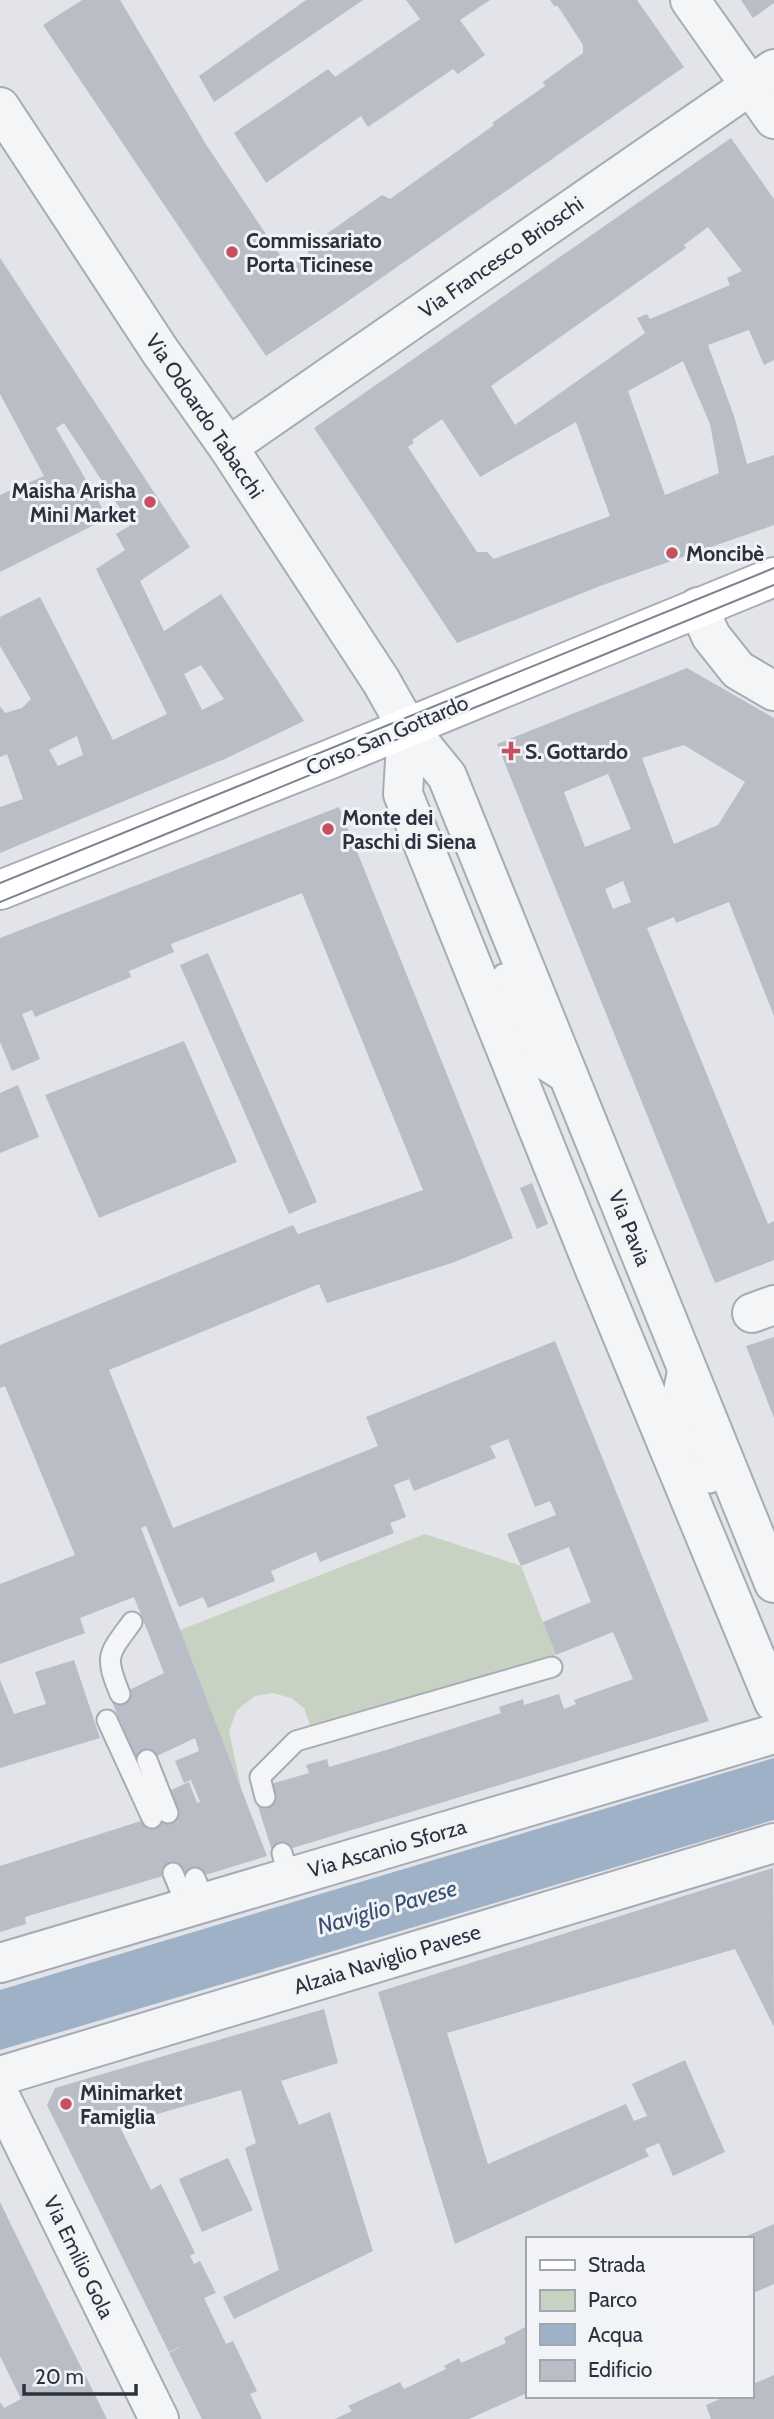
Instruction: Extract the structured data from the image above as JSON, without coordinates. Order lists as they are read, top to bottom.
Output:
{
  "streets": {
    "street": [
      "Via Francesco Brioschi",
      "Via Odoardo Tabacchi",
      "Corso San Gottardo",
      "Via Pavia",
      "Via Ascanio Sforza",
      "Alzaia Naviglio Pavese",
      "Via Emilio Gola"
    ]
  },
  "crossings": [
    ["Via Francesco Brioschi", "Via Odoardo Tabacchi"],
    ["Via Odoardo Tabacchi", "Corso San Gottardo"],
    ["Via Odoardo Tabacchi", "Via Pavia"],
    ["Corso San Gottardo", "Via Pavia"]
  ],
  "water": ["Naviglio Pavese"],
  "places": {
    "other": [
      "Commissariato Porta Ticinese",
      "Maisha Arisha Mini Market",
      "Moncibè",
      "Monte dei Paschi di Siena",
      "Minimarket Famiglia"
    ],
    "health": ["S. Gottardo"]
  },
  "legend": [
    "Strada",
    "Parco",
    "Acqua",
    "Edificio"
  ],
  "scale_bar": "20 m"
}
